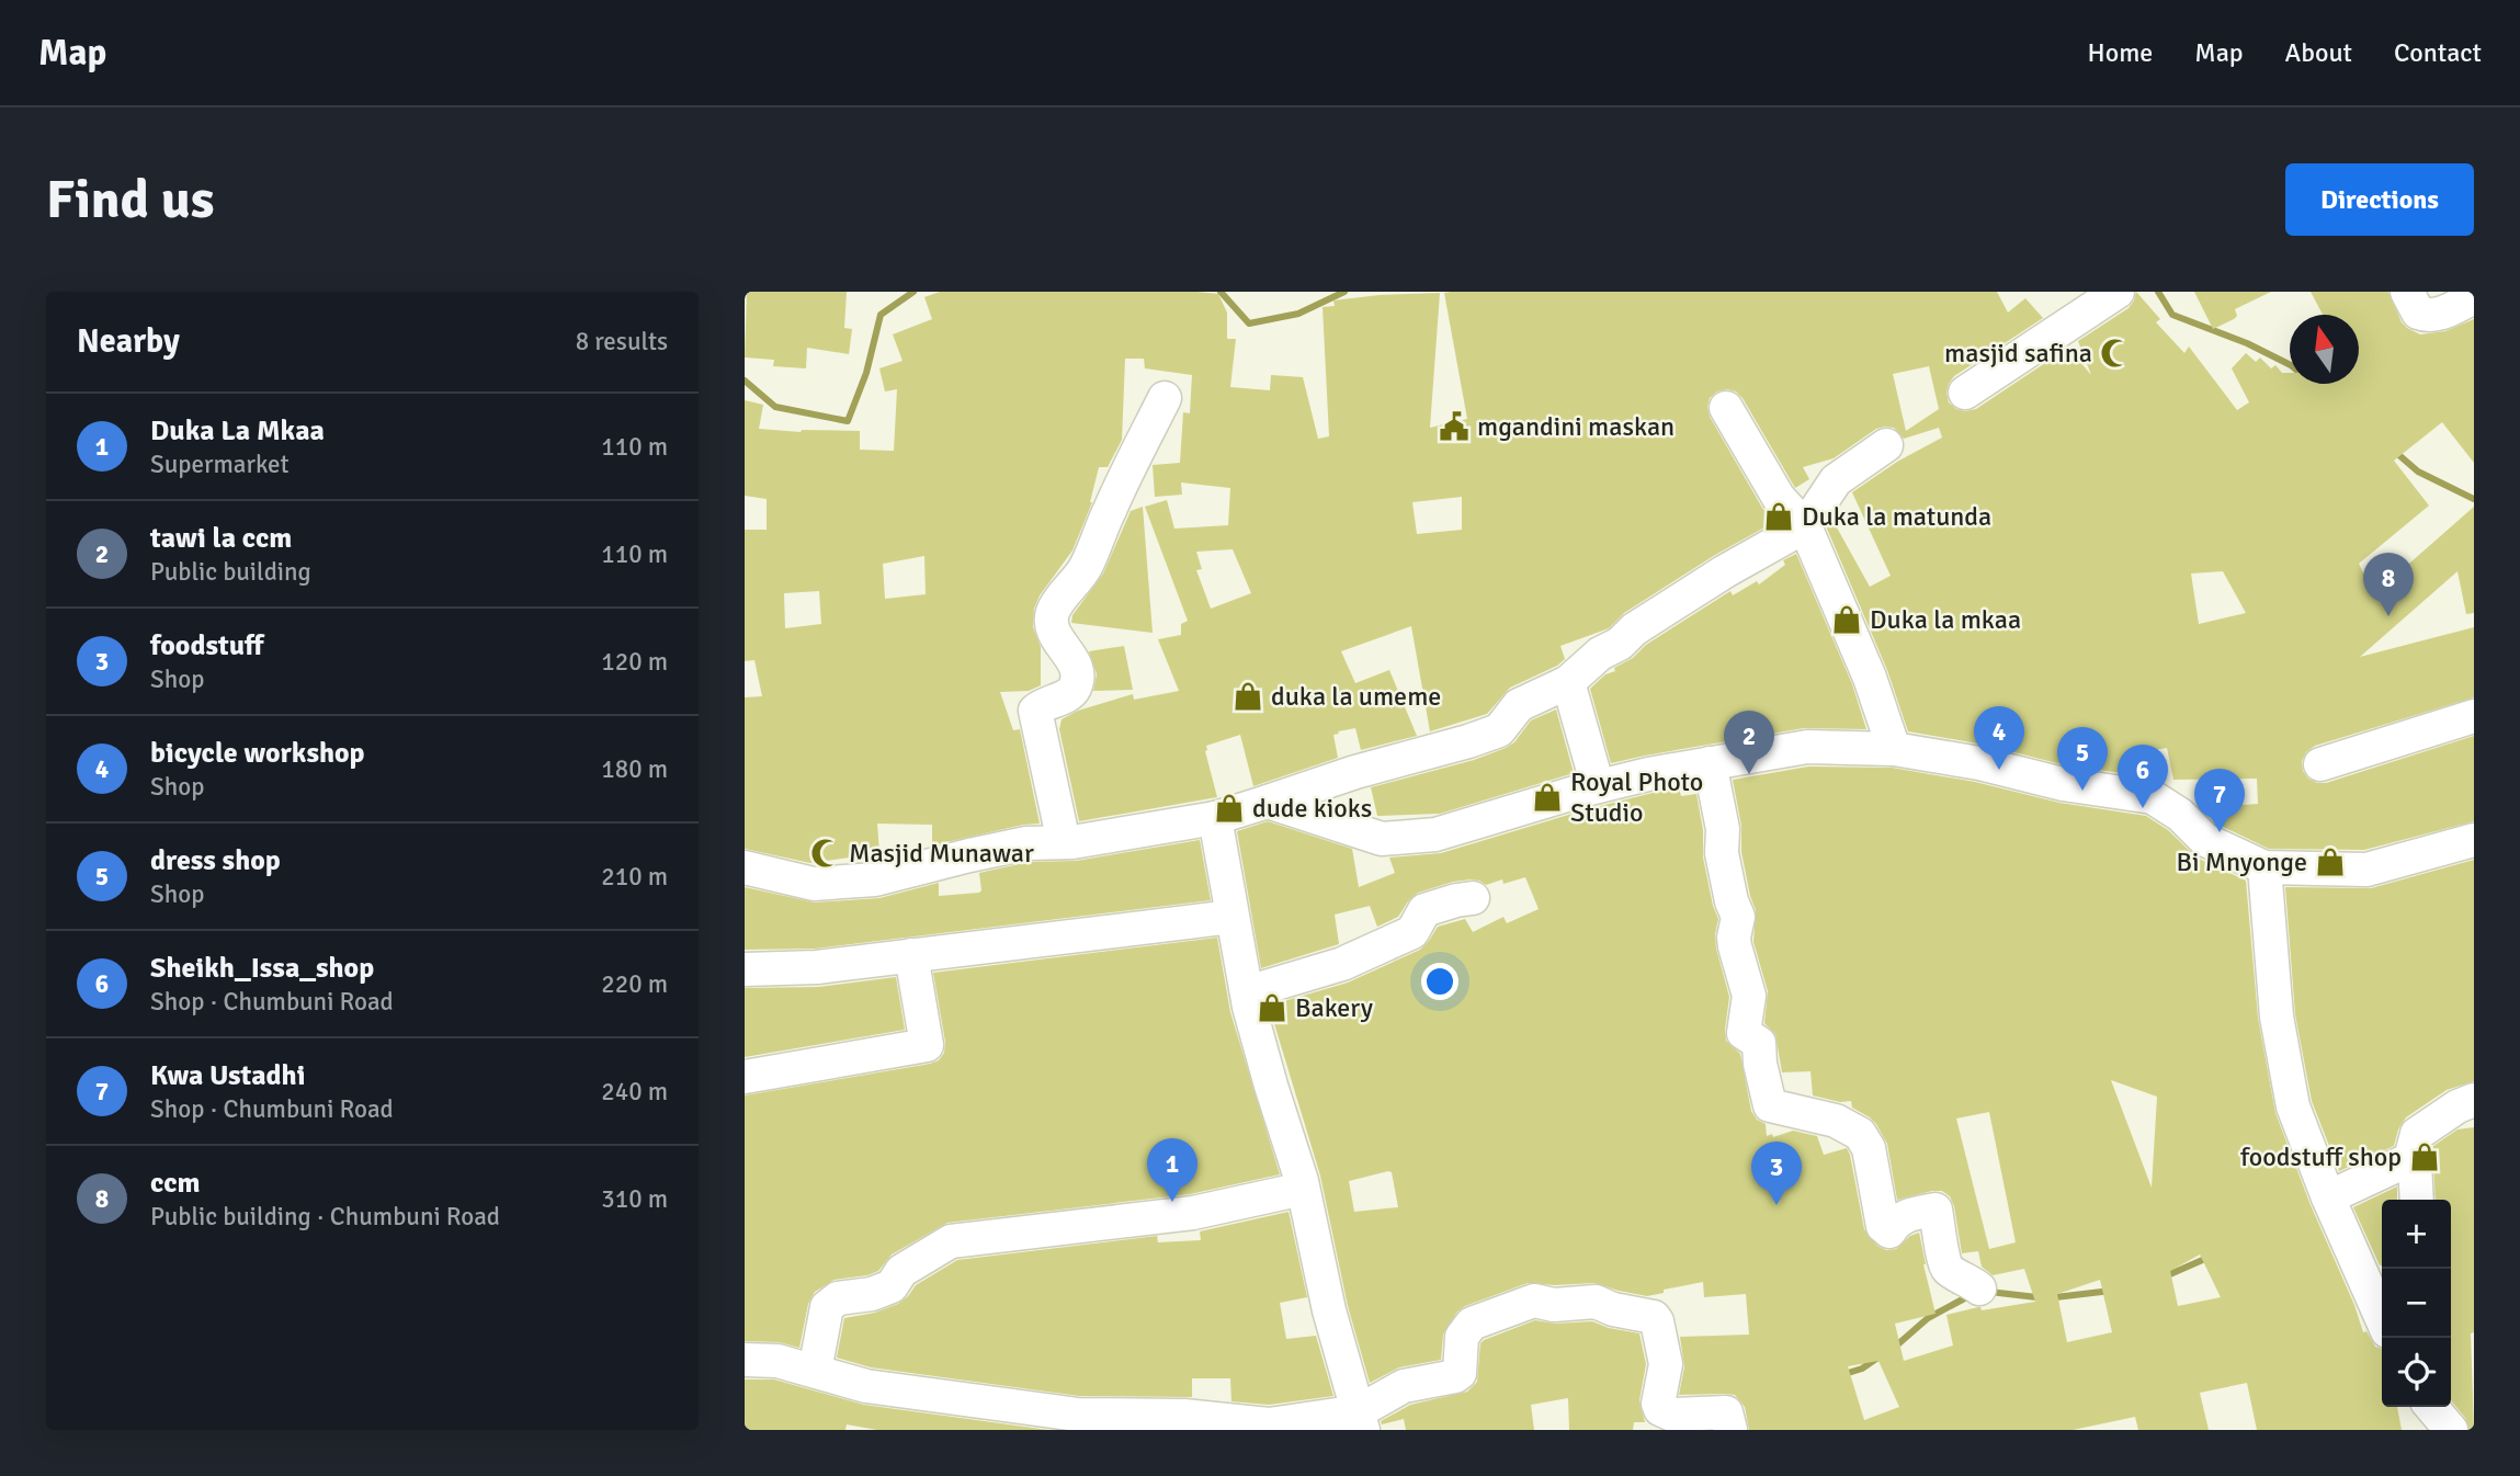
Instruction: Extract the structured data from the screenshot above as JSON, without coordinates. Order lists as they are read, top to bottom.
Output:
{
  "places": {
    "mosque": ["masjid safina", "Masjid Munawar"],
    "public building": ["mgandini maskan"],
    "shop": [
      "Duka la matunda",
      "Duka la mkaa",
      "duka la umeme",
      "Royal Photo Studio",
      "dude kioks",
      "Bi Mnyonge",
      "Bakery",
      "foodstuff shop"
    ]
  },
  "north": "top",
  "page": {
    "header": "Map",
    "nav": [
      "Home",
      "Map",
      "About",
      "Contact"
    ],
    "buttons": "Directions",
    "title": "Find us",
    "heading": ["Nearby", "8 results"],
    "list": [
      {
        "mark": "1",
        "name": "Duka La Mkaa",
        "note": "Supermarket",
        "value": "110 m"
      },
      {
        "mark": "2",
        "name": "tawi la ccm",
        "note": "Public building",
        "value": "110 m"
      },
      {
        "mark": "3",
        "name": "foodstuff",
        "note": "Shop",
        "value": "120 m"
      },
      {
        "mark": "4",
        "name": "bicycle workshop",
        "note": "Shop",
        "value": "180 m"
      },
      {
        "mark": "5",
        "name": "dress shop",
        "note": "Shop",
        "value": "210 m"
      },
      {
        "mark": "6",
        "name": "Sheikh_Issa_shop",
        "note": "Shop · Chumbuni Road",
        "value": "220 m"
      },
      {
        "mark": "7",
        "name": "Kwa Ustadhi",
        "note": "Shop · Chumbuni Road",
        "value": "240 m"
      },
      {
        "mark": "8",
        "name": "ccm",
        "note": "Public building · Chumbuni Road",
        "value": "310 m"
      }
    ],
    "pins": [
      "8",
      "4",
      "2",
      "5",
      "6",
      "7",
      "1",
      "3"
    ],
    "map_buttons": ["+", "−"]
  }
}
